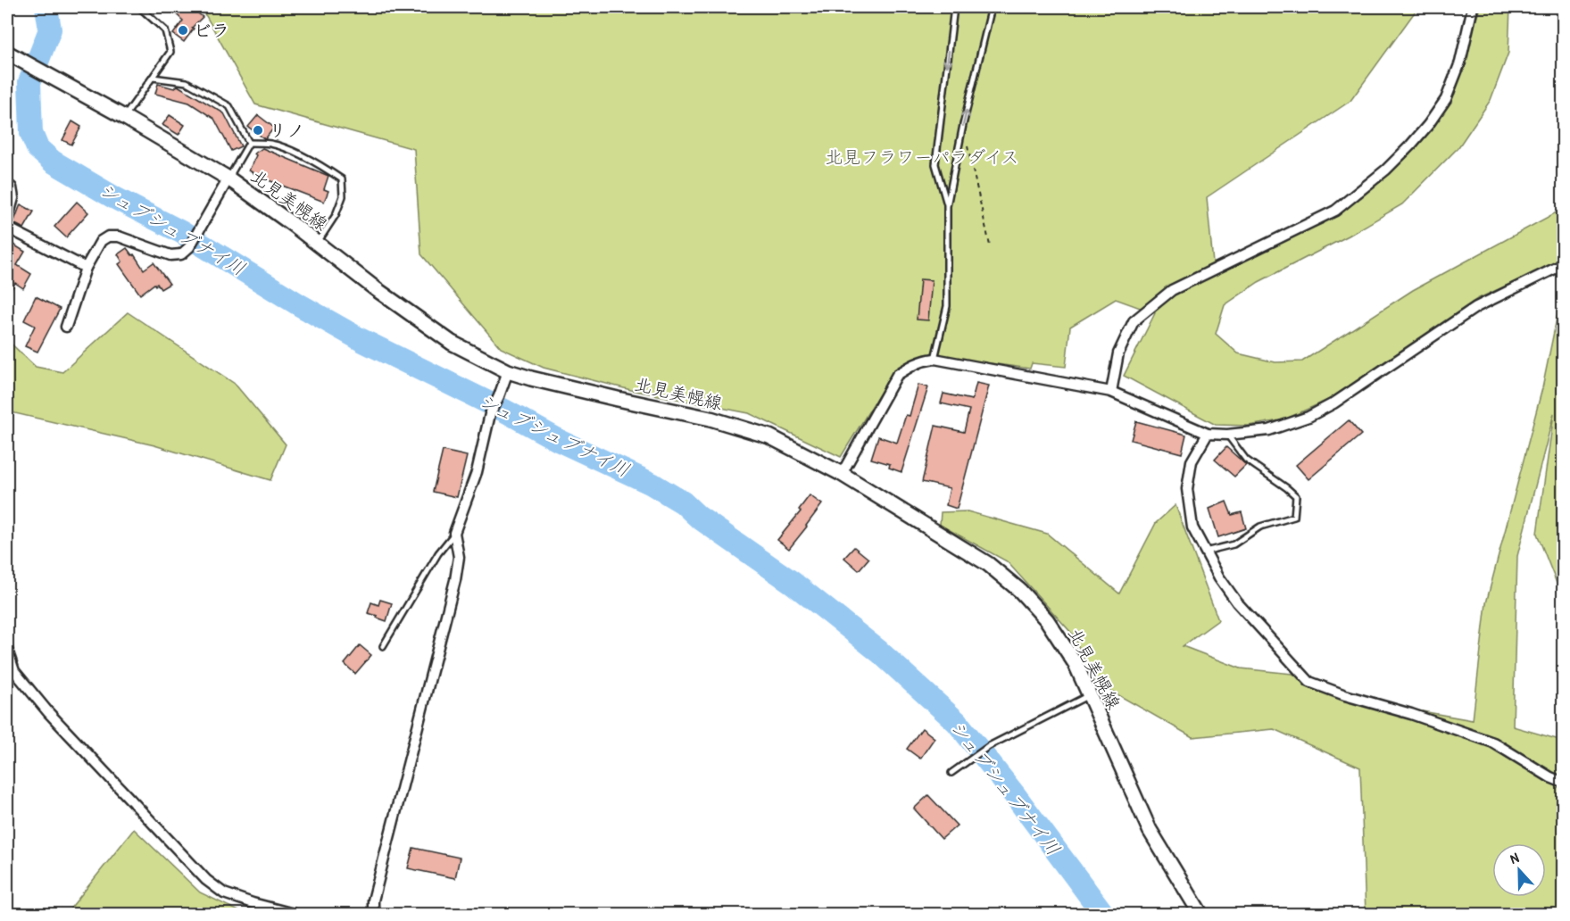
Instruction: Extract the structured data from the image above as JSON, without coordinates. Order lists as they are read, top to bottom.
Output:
{
  "streets": {
    "main road": ["北見美幌線"]
  },
  "water": ["シュブシュブナイ川"],
  "parks": ["北見フラワーパラダイス"],
  "places": ["ビラ", "リノ"],
  "north": "top"
}
